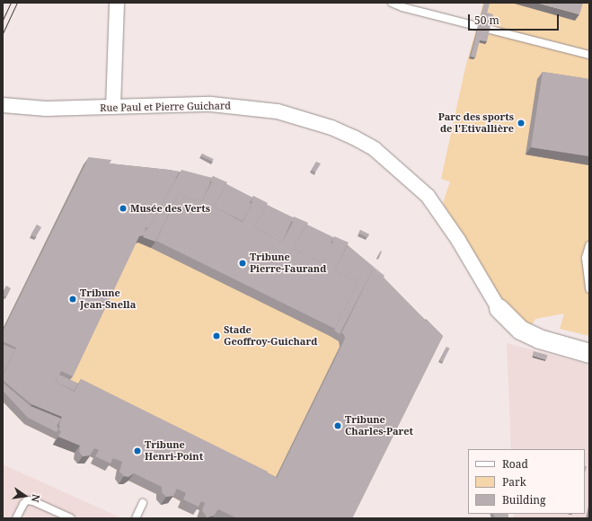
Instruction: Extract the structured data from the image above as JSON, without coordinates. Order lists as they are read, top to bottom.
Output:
{
  "streets": {
    "street": ["Rue Paul et Pierre Guichard"]
  },
  "places": [
    "Parc des sports de l'Etivallière",
    "Musée des Verts",
    "Tribune Pierre-Faurand",
    "Tribune Jean-Snella",
    "Stade Geoffroy-Guichard",
    "Tribune Charles-Paret",
    "Tribune Henri-Point"
  ],
  "legend": ["Road", "Park", "Building"],
  "scale_bar": "50 m",
  "north": "right"
}
